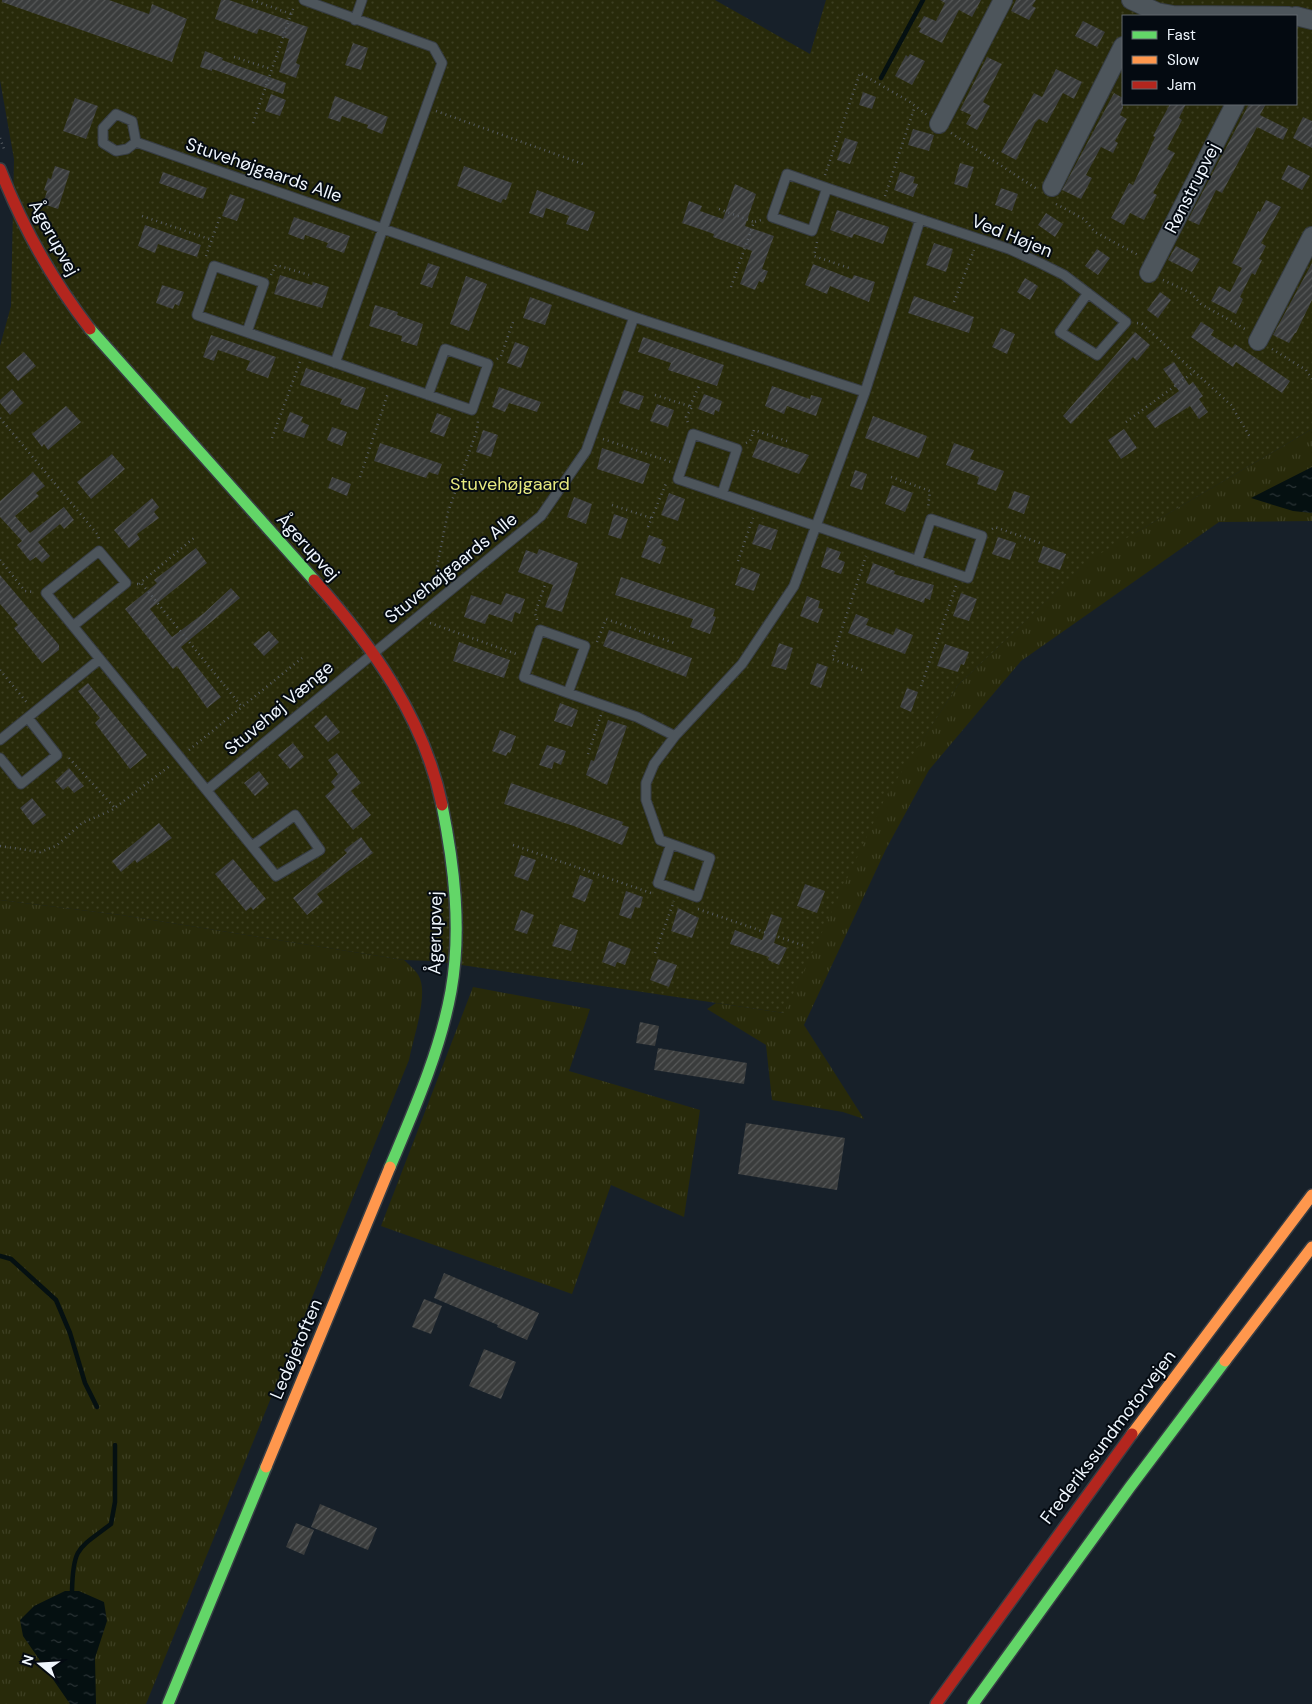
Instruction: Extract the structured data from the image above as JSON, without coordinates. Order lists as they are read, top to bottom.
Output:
{
  "streets": {
    "main road": ["Ågerupvej", "Ledøjetoften", "Frederikssundmotorvejen"],
    "street": ["Rønstrupvej"],
    "lane": ["Stuvehøjgaards Alle", "Ved Højen", "Stuvehøj Vænge"]
  },
  "crossings": [
    ["Stuvehøjgaards Alle", "Ågerupvej"],
    ["Stuvehøjgaards Alle", "Stuvehøj Vænge"],
    ["Ågerupvej", "Stuvehøj Vænge"],
    ["Ågerupvej", "Ledøjetoften"]
  ],
  "parks": ["Stuvehøjgaard"],
  "legend": ["Fast", "Slow", "Jam"],
  "north": "left"
}
